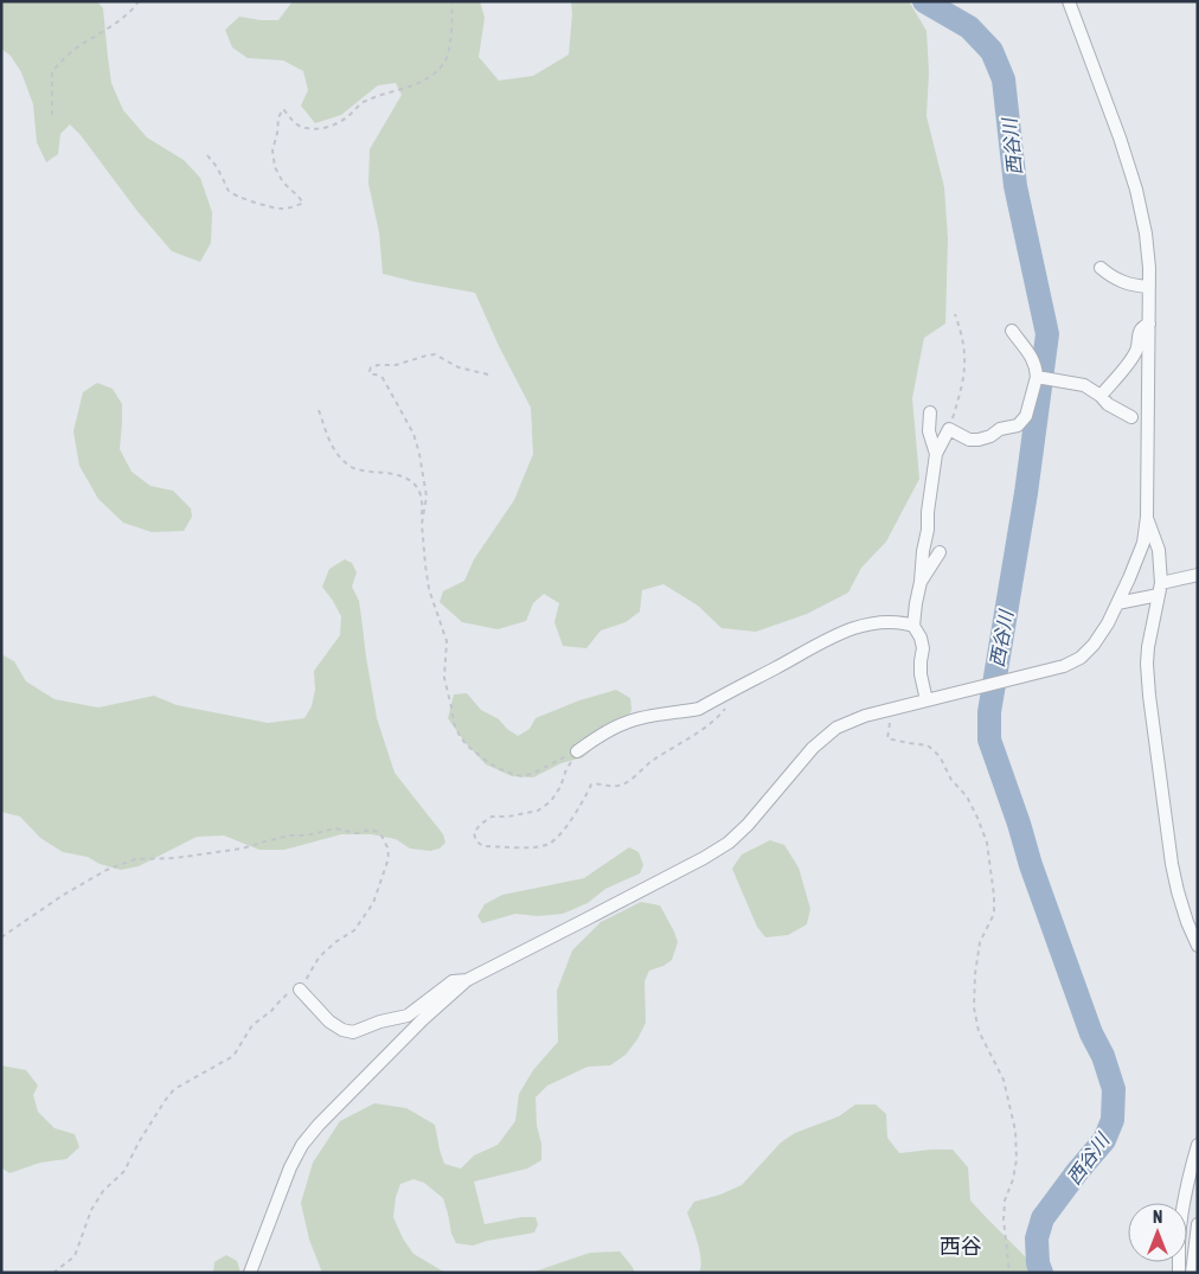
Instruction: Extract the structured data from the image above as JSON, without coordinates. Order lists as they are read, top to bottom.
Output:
{
  "districts": ["西谷"],
  "water": ["西谷川"],
  "north": "top"
}
